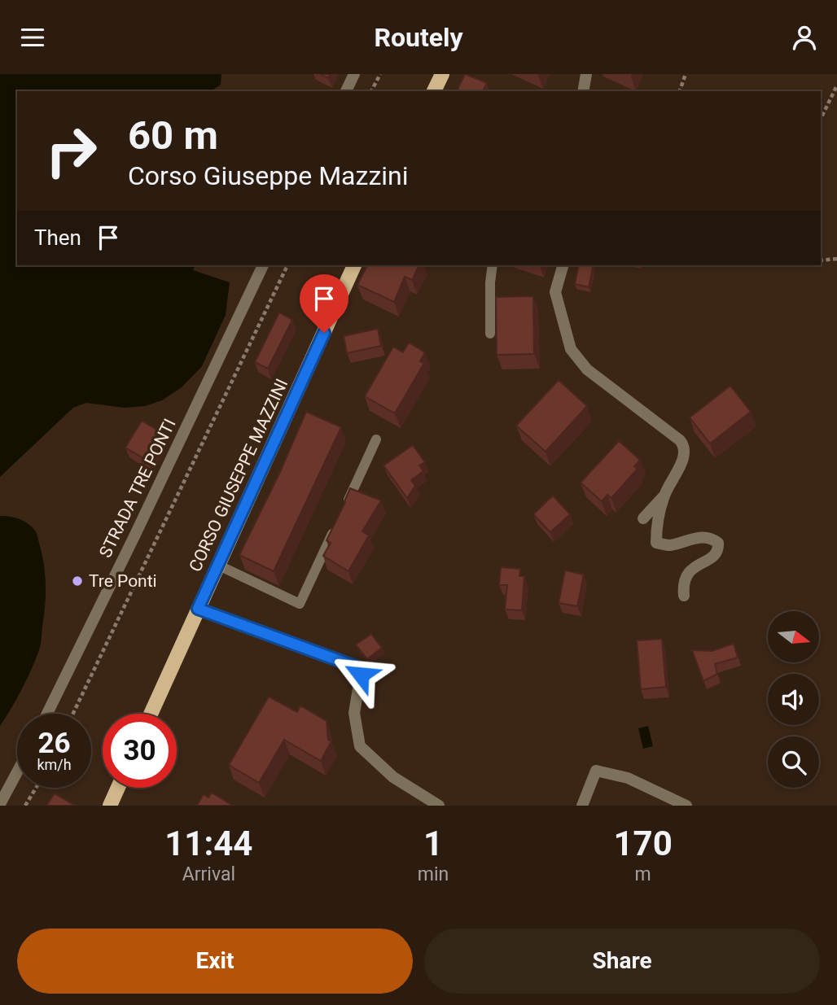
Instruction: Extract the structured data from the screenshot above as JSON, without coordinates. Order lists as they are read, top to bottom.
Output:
{
  "streets": {
    "main road": ["CORSO GIUSEPPE MAZZINI"],
    "street": ["STRADA TRE PONTI"]
  },
  "places": ["Tre Ponti"],
  "north": "right",
  "page": {
    "header": "Routely",
    "turn": ["60 m", "Corso Giuseppe Mazzini"],
    "then": "Then",
    "speed": "26 km/h",
    "limit": "30",
    "eta": [
      "11:44",
      "Arrival",
      "1",
      "min",
      "170",
      "m"
    ],
    "buttons": ["Exit", "Share"]
  }
}
